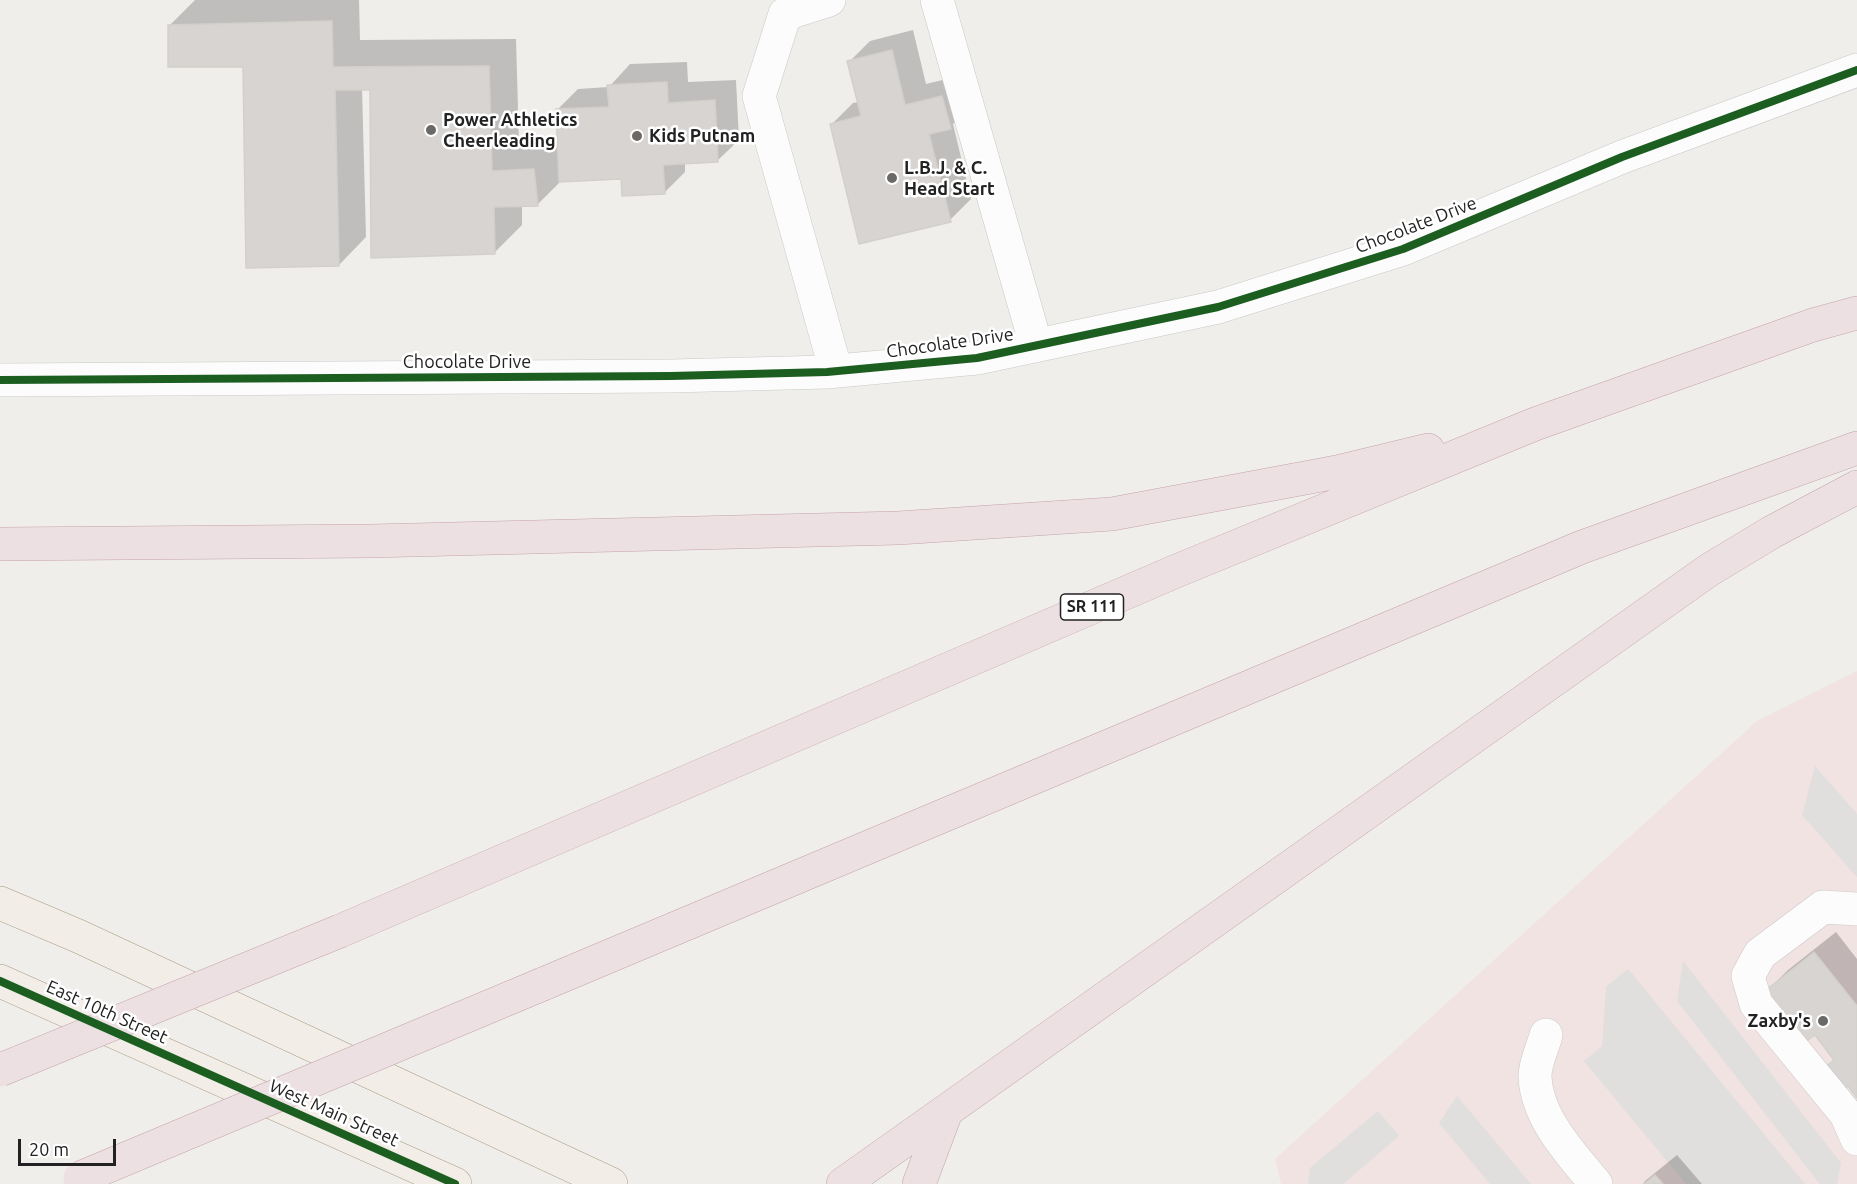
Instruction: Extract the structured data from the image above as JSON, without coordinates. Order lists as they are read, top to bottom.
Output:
{
  "streets": {
    "highway": ["SR 111"],
    "main road": ["East 10th Street", "West Main Street"],
    "street": ["Chocolate Drive"]
  },
  "crossings": [
    ["East 10th Street", "West Main Street"]
  ],
  "places": [
    "Power Athletics Cheerleading",
    "Kids Putnam",
    "L.B.J. & C. Head Start",
    "Zaxby's"
  ],
  "scale_bar": "20 m"
}
